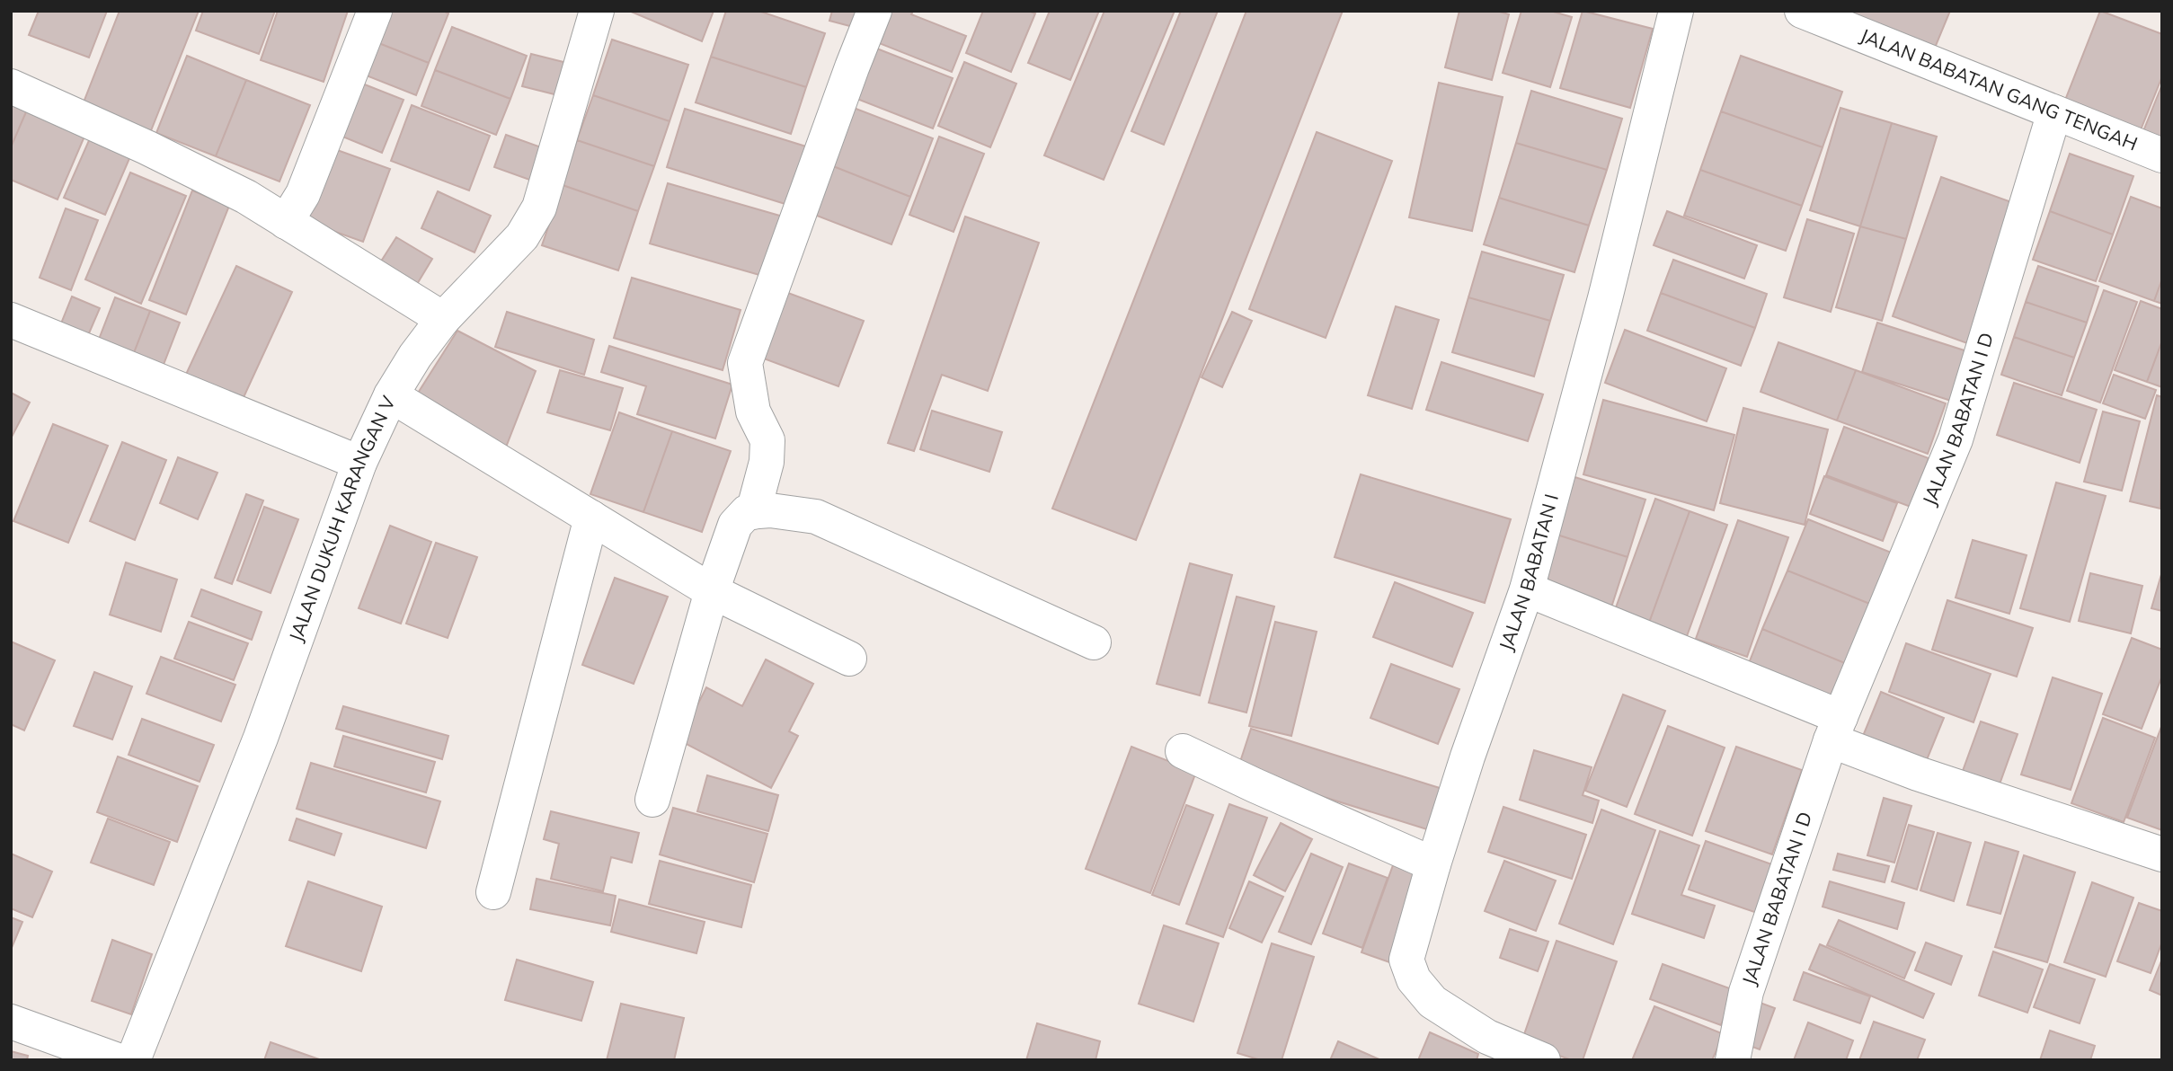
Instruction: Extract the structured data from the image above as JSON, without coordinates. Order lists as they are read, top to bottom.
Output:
{
  "streets": {
    "street": [
      "JALAN BABATAN GANG TENGAH",
      "JALAN BABATAN I D",
      "JALAN DUKUH KARANGAN V",
      "JALAN BABATAN I"
    ]
  },
  "crossings": [
    ["JALAN BABATAN GANG TENGAH", "JALAN BABATAN I D"]
  ]
}
